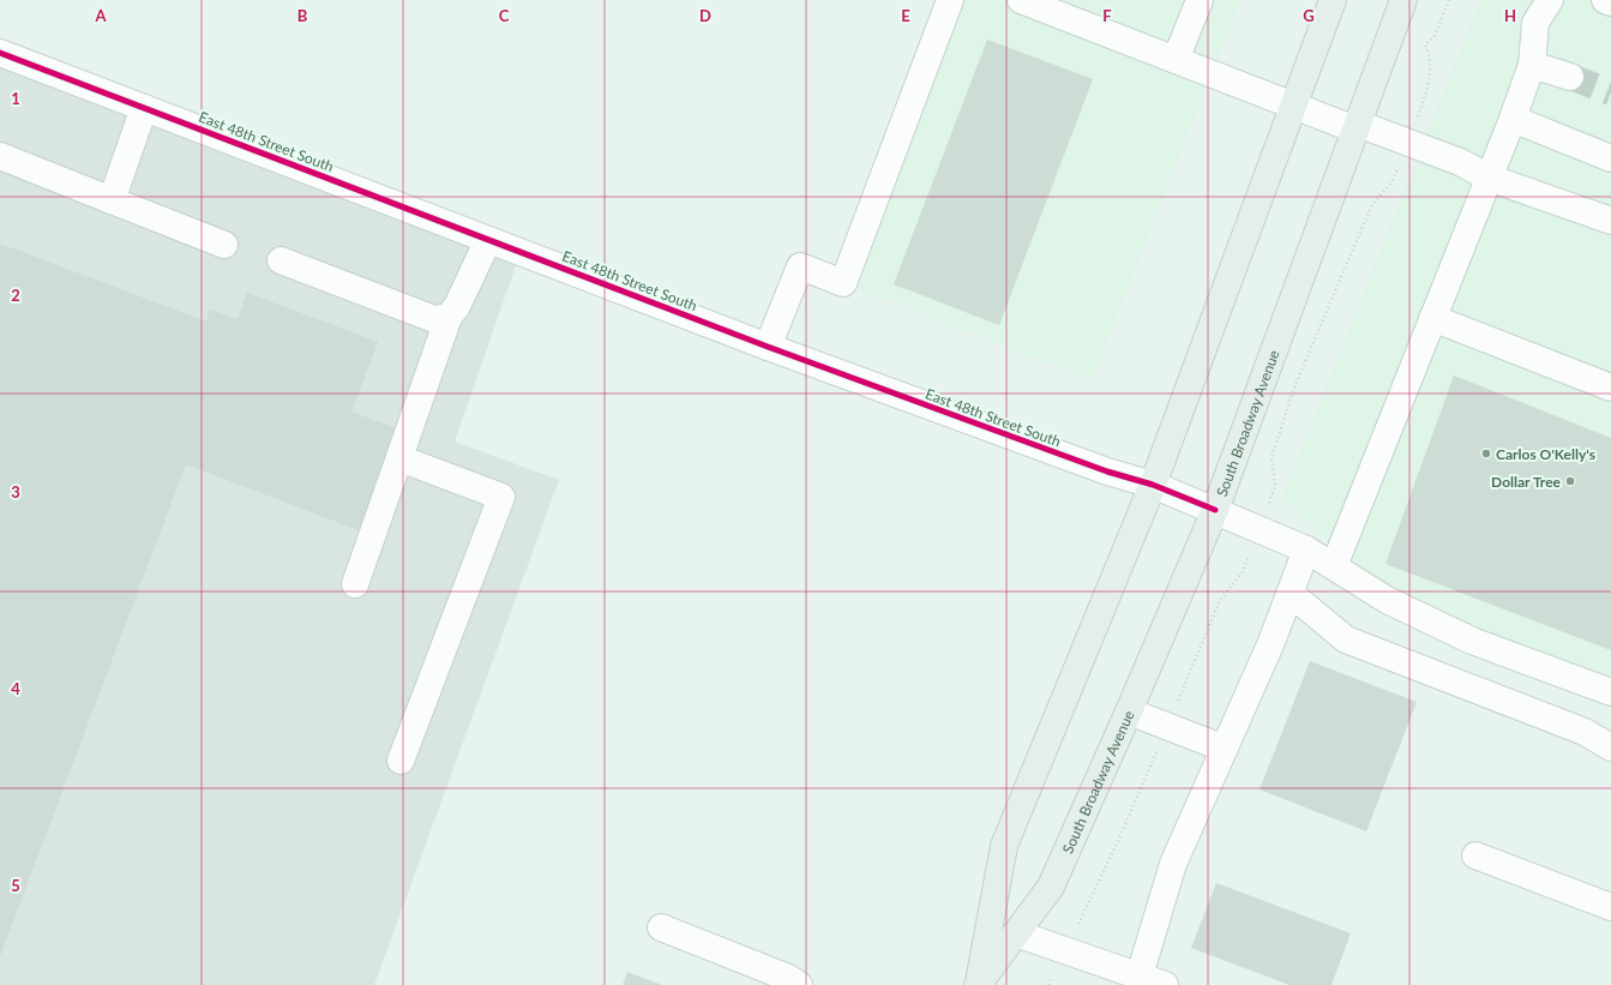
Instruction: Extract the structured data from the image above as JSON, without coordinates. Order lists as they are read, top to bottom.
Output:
{
  "streets": {
    "main road": ["South Broadway Avenue"],
    "street": ["East 48th Street South"]
  },
  "crossings": [
    ["East 48th Street South", "South Broadway Avenue"]
  ],
  "places": ["Carlos O'Kelly's", "Dollar Tree"],
  "grid": {
    "columns": [
      "A",
      "B",
      "C",
      "D",
      "E",
      "F",
      "G",
      "H"
    ],
    "rows": [
      "1",
      "2",
      "3",
      "4",
      "5"
    ]
  }
}
